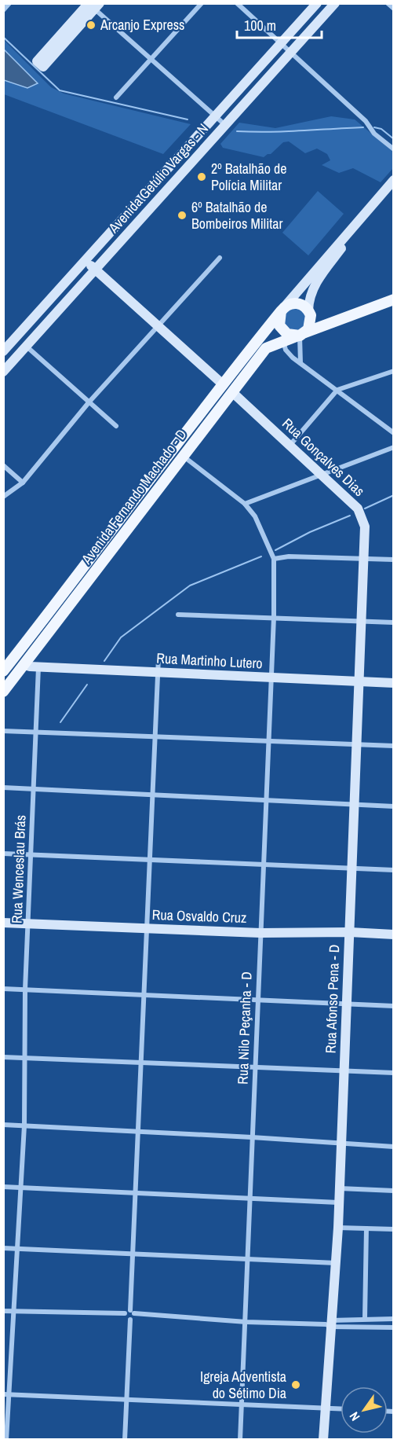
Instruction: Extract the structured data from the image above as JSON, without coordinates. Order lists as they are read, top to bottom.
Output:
{
  "streets": {
    "main road": ["Avenida Fernando Machado - D"],
    "street": [
      "Avenida Getúlio Vargas - N",
      "Rua Gonçalves Dias",
      "Rua Martinho Lutero",
      "Rua Wenceslau Brás",
      "Rua Osvaldo Cruz",
      "Rua Afonso Pena - D",
      "Rua Nilo Peçanha - D"
    ]
  },
  "crossings": [
    ["Rua Gonçalves Dias", "Avenida Fernando Machado - D"],
    ["Rua Gonçalves Dias", "Rua Afonso Pena - D"],
    ["Avenida Fernando Machado - D", "Rua Martinho Lutero"],
    ["Rua Martinho Lutero", "Rua Wenceslau Brás"],
    ["Rua Martinho Lutero", "Rua Afonso Pena - D"],
    ["Rua Martinho Lutero", "Rua Nilo Peçanha - D"],
    ["Rua Wenceslau Brás", "Rua Osvaldo Cruz"],
    ["Rua Osvaldo Cruz", "Rua Afonso Pena - D"],
    ["Rua Osvaldo Cruz", "Rua Nilo Peçanha - D"]
  ],
  "places": [
    "Arcanjo Express",
    "2º Batalhão de Polícia Militar",
    "6º Batalhão de Bombeiros Militar",
    "Igreja Adventista do Sétimo Dia"
  ],
  "scale_bar": "100 m",
  "north": "bottom left"
}
